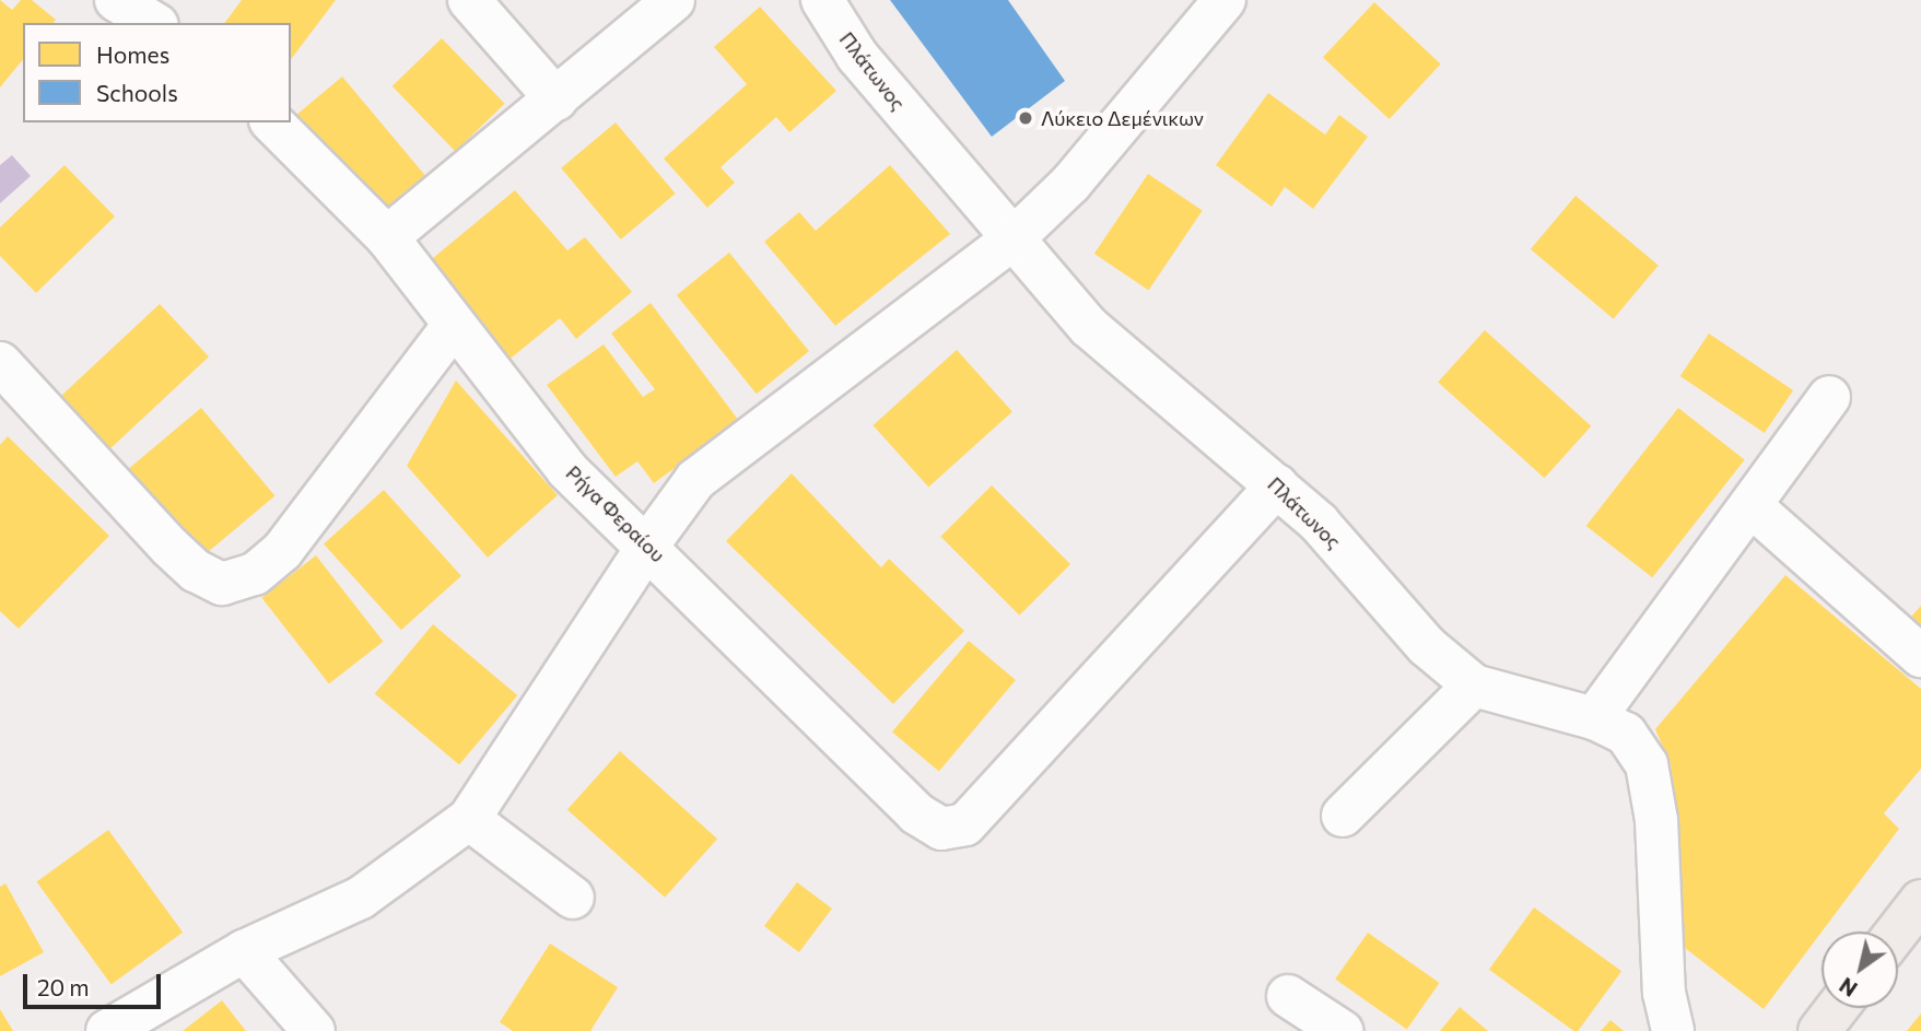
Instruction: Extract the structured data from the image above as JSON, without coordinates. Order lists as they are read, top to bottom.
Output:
{
  "streets": {
    "street": ["Πλάτωνος", "Ρήγα Φεραίου"]
  },
  "crossings": [
    ["Πλάτωνος", "Ρήγα Φεραίου"]
  ],
  "places": ["Λύκειο Δεμένικων"],
  "legend": ["Homes", "Schools"],
  "scale_bar": "20 m",
  "north": "bottom left"
}
